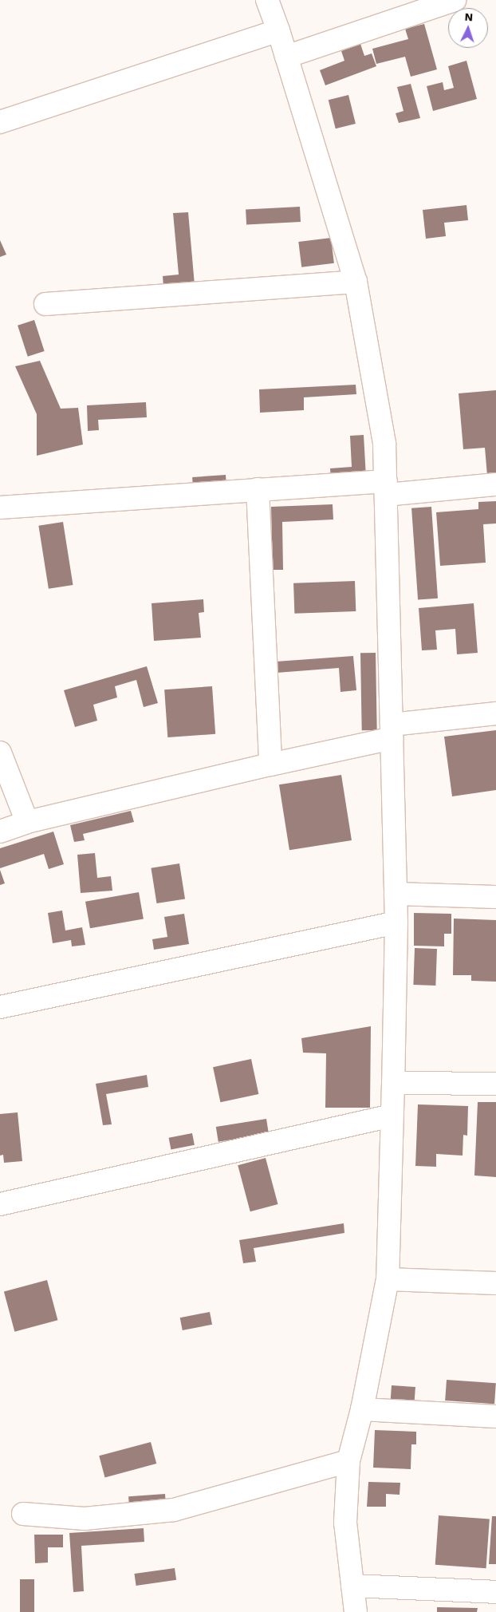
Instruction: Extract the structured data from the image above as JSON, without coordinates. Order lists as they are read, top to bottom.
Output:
{
  "north": "top"
}
